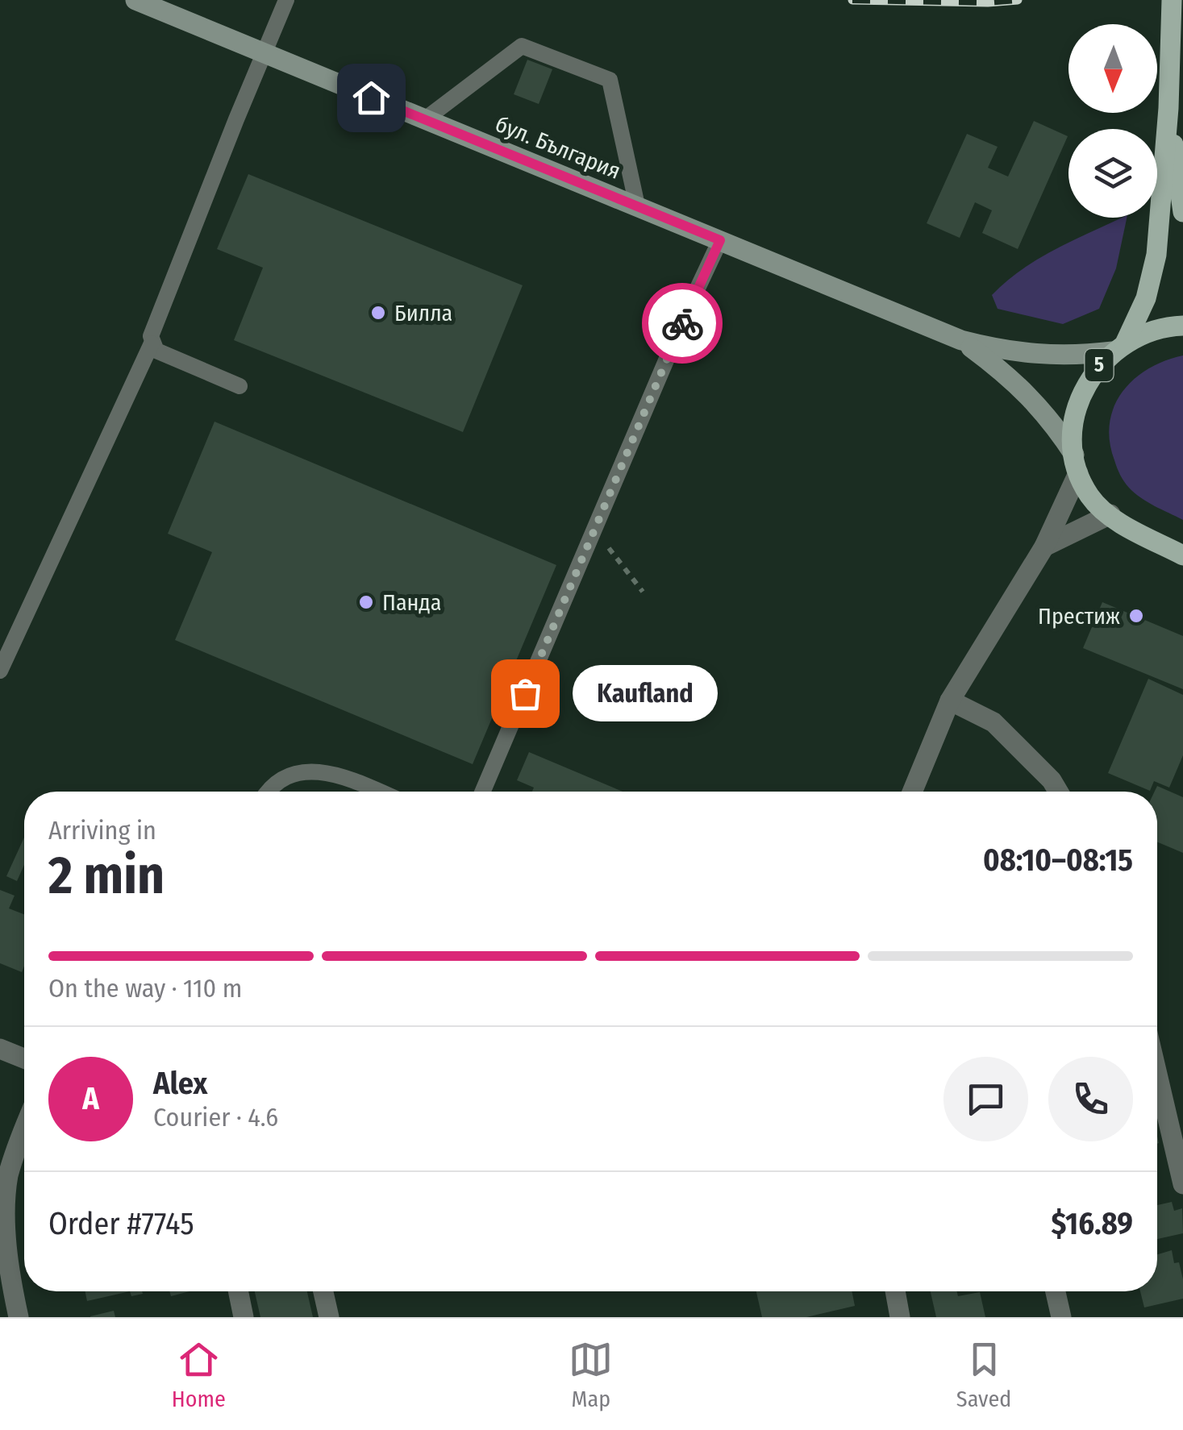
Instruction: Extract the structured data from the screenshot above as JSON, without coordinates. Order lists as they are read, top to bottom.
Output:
{
  "streets": {
    "main road": ["5"],
    "street": ["бул. България"]
  },
  "crossings": [
    ["бул. България", "5"]
  ],
  "places": [
    "Билла",
    "Панда",
    "Престиж",
    "Kaufland"
  ],
  "north": "bottom",
  "page": {
    "bubble": "Kaufland",
    "heading": ["2 min", "Arriving in", "08:10–08:15"],
    "panel": [
      "Alex",
      "Courier · 4.6",
      "Order #7745",
      "$16.89"
    ],
    "bar": "On the way · 110 m",
    "round": "A",
    "tabs": ["Home", "Map", "Saved"]
  }
}
